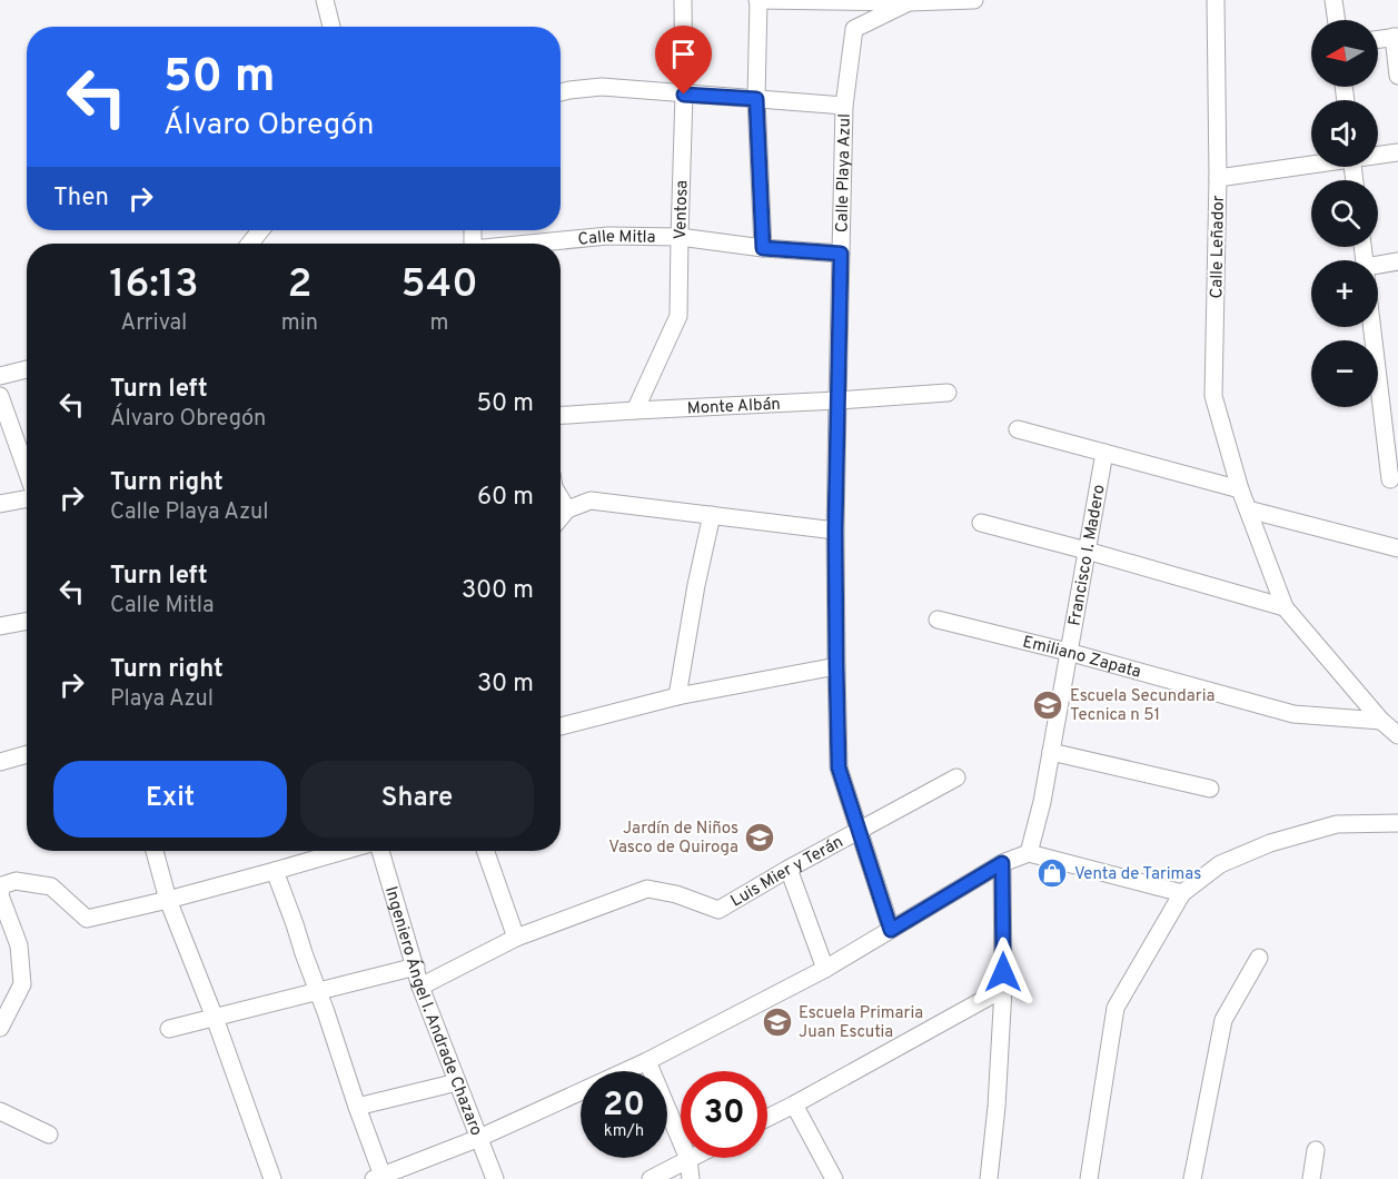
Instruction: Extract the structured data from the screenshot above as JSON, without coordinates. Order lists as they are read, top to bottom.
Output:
{
  "streets": {
    "street": [
      "Calle Playa Azul",
      "Ventosa",
      "Calle Mitla",
      "Calle Leñador",
      "Monte Albán",
      "Francisco I. Madero",
      "Emiliano Zapata",
      "Luis Mier y Terán",
      "Ingeniero Ángel l. Andrade Chazaro"
    ]
  },
  "crossings": [
    ["Calle Playa Azul", "Calle Mitla"],
    ["Calle Playa Azul", "Monte Albán"],
    ["Calle Playa Azul", "Luis Mier y Terán"],
    ["Ventosa", "Calle Mitla"],
    ["Ventosa", "Monte Albán"],
    ["Francisco I. Madero", "Emiliano Zapata"]
  ],
  "places": {
    "school or university": ["Escuela Secundaria Tecnica n 51", "Jardín de Niños Vasco de Quiroga", "Escuela Primaria Juan Escutia"],
    "shop": ["Venta de Tarimas"]
  },
  "north": "left",
  "page": {
    "map_buttons": ["+", "−"],
    "turn": ["50 m", "Álvaro Obregón"],
    "then": "Then",
    "eta": [
      "16:13",
      "Arrival",
      "2",
      "min",
      "540",
      "m"
    ],
    "list": [
      {
        "name": "Turn left",
        "note": "Álvaro Obregón",
        "value": "50 m"
      },
      {
        "name": "Turn right",
        "note": "Calle Playa Azul",
        "value": "60 m"
      },
      {
        "name": "Turn left",
        "note": "Calle Mitla",
        "value": "300 m"
      },
      {
        "name": "Turn right",
        "note": "Playa Azul",
        "value": "30 m"
      }
    ],
    "buttons": ["Exit", "Share"],
    "speed": "20 km/h",
    "limit": "30"
  }
}
